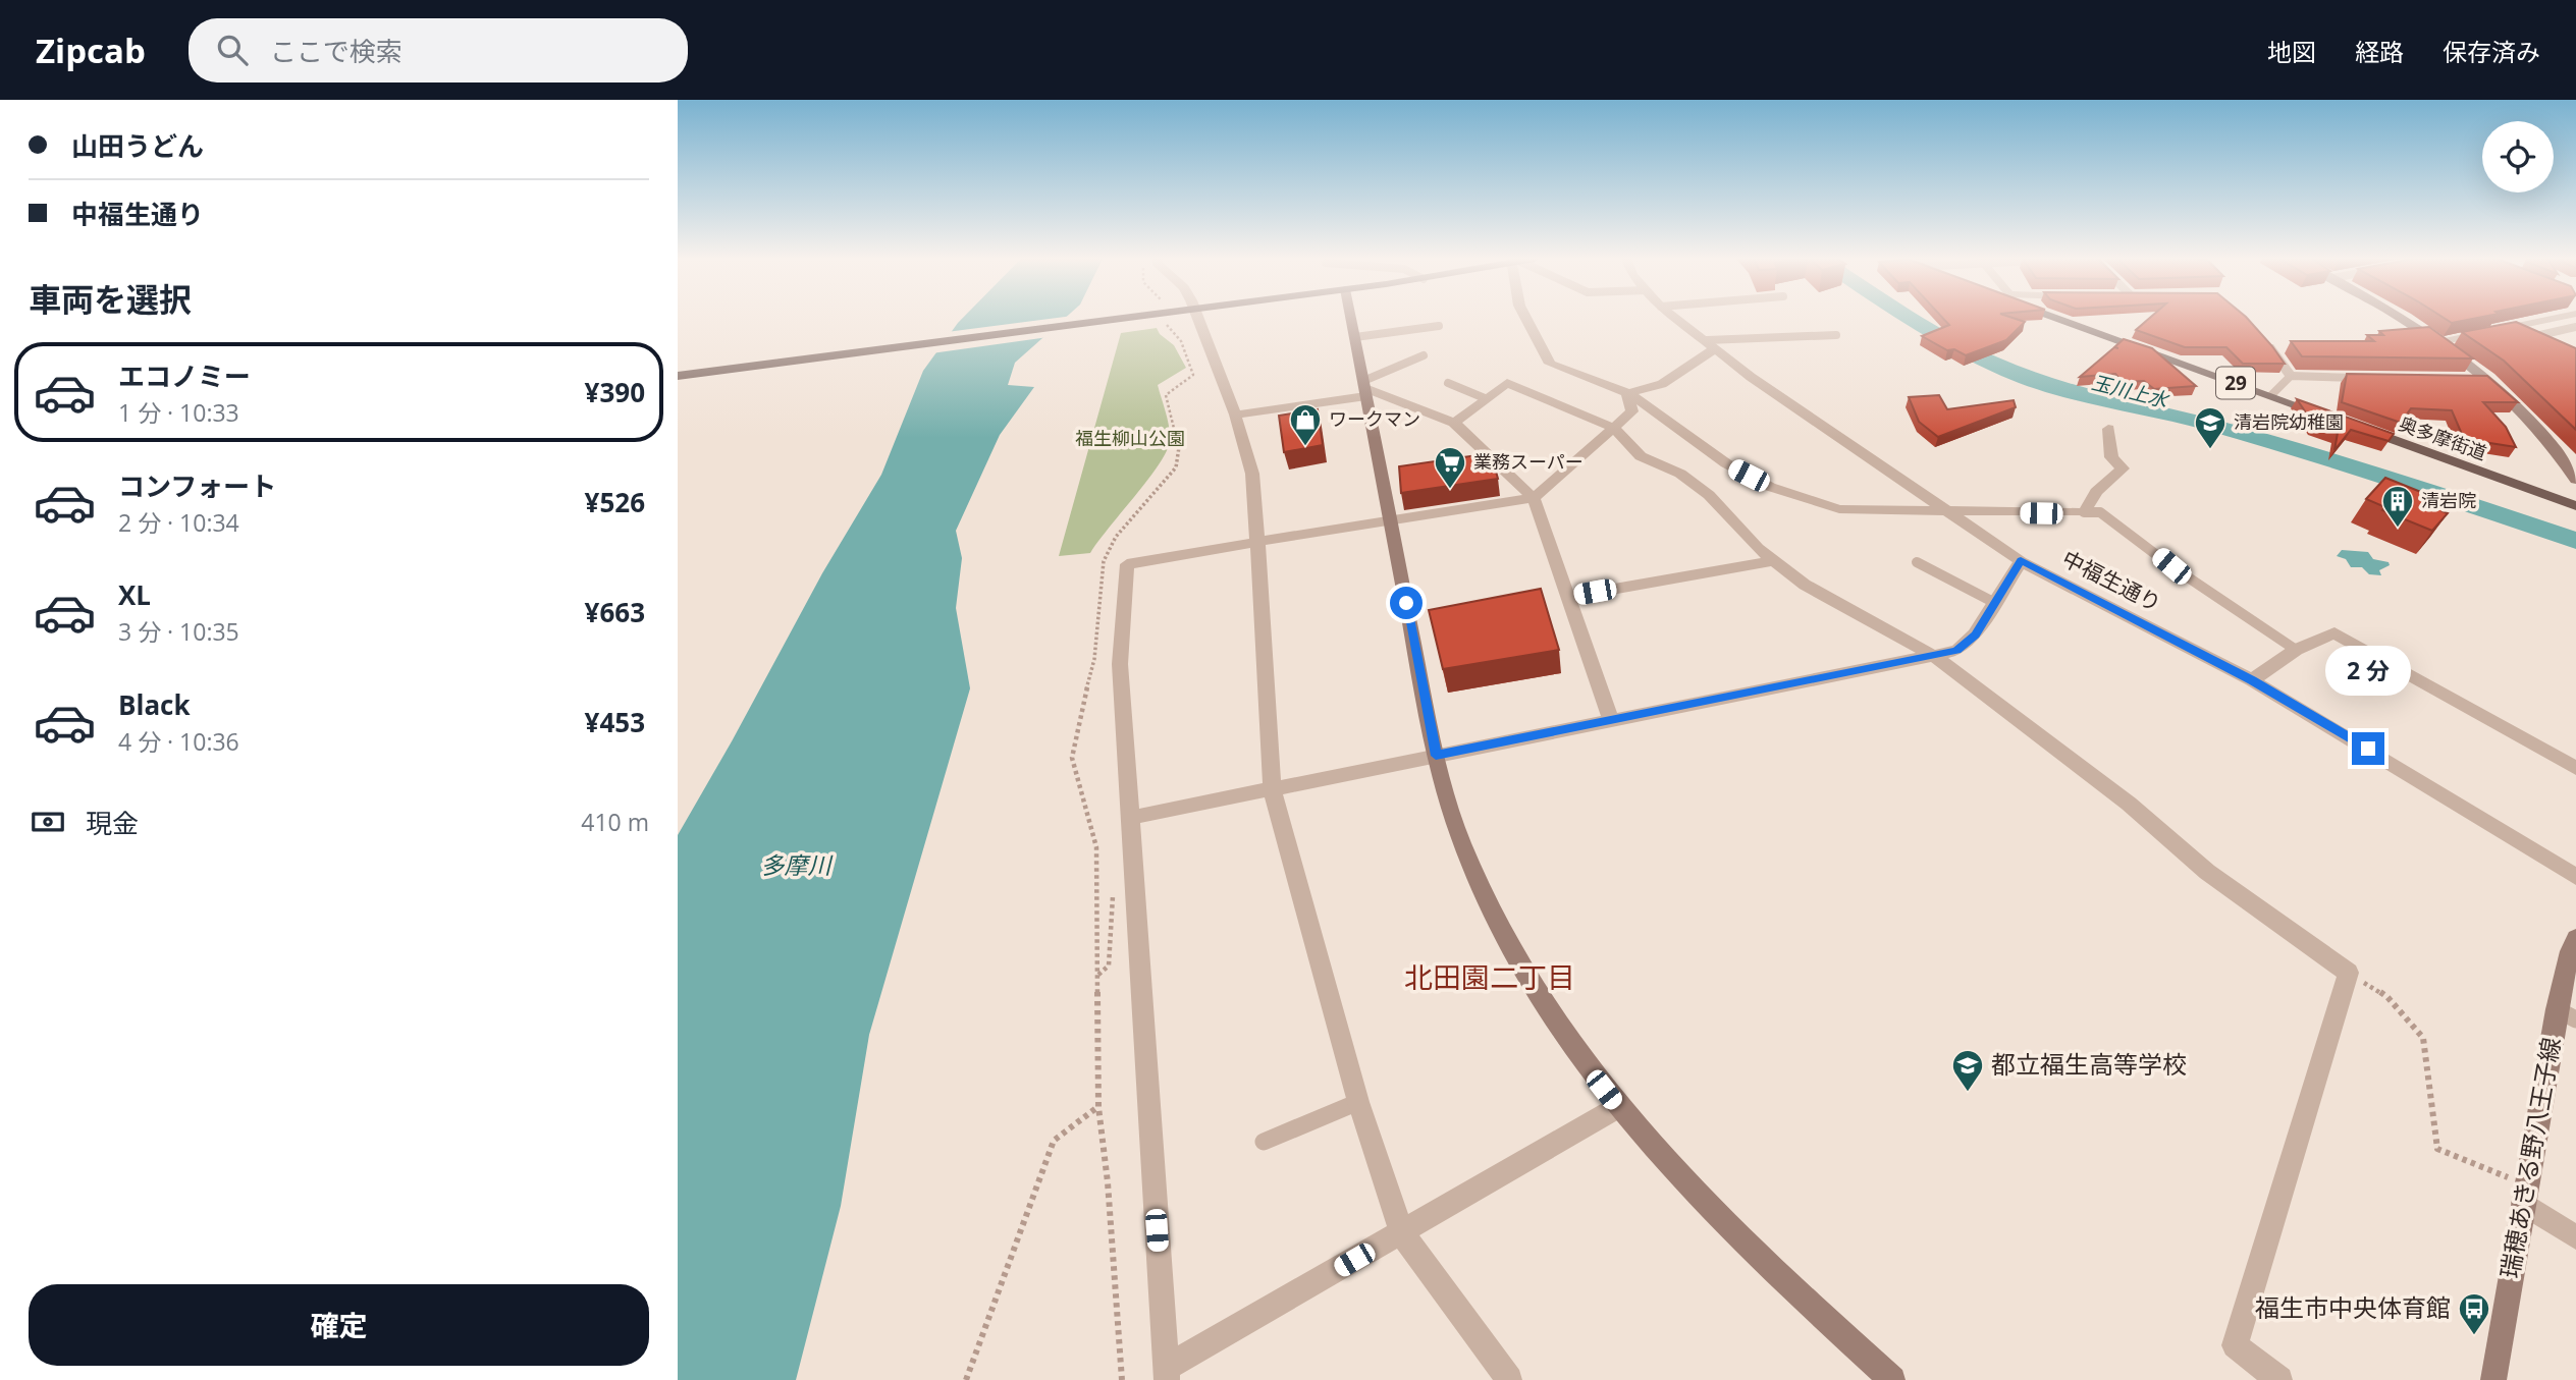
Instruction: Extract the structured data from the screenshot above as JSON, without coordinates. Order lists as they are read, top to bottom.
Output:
{
  "streets": {
    "main road": ["29", "奥多摩街道"],
    "street": ["中福生通り", "瑞穂あきる野八王子線"]
  },
  "districts": ["北田園二丁目"],
  "water": ["玉川上水", "多摩川"],
  "parks": ["福生柳山公園"],
  "places": {
    "shop": ["ワークマン"],
    "school or university": ["清岩院幼稚園", "都立福生高等学校"],
    "supermarket": ["業務スーパー"],
    "building": ["清岩院"],
    "bus stop": ["福生市中央体育館"]
  },
  "page": {
    "header": "Zipcab",
    "search": "ここで検索",
    "nav": ["地図", "経路", "保存済み"],
    "banner": ["山田うどん", "中福生通り"],
    "heading": "車両を選択",
    "list": [
      {
        "name": "エコノミー",
        "note": "1 分 · 10:33",
        "value": "¥390"
      },
      {
        "name": "コンフォート",
        "note": "2 分 · 10:34",
        "value": "¥526"
      },
      {
        "name": "XL",
        "note": "3 分 · 10:35",
        "value": "¥663"
      },
      {
        "name": "Black",
        "note": "4 分 · 10:36",
        "value": "¥453"
      }
    ],
    "bubble": "2 分",
    "pay": ["現金", "410 m"],
    "buttons": "確定"
  }
}
